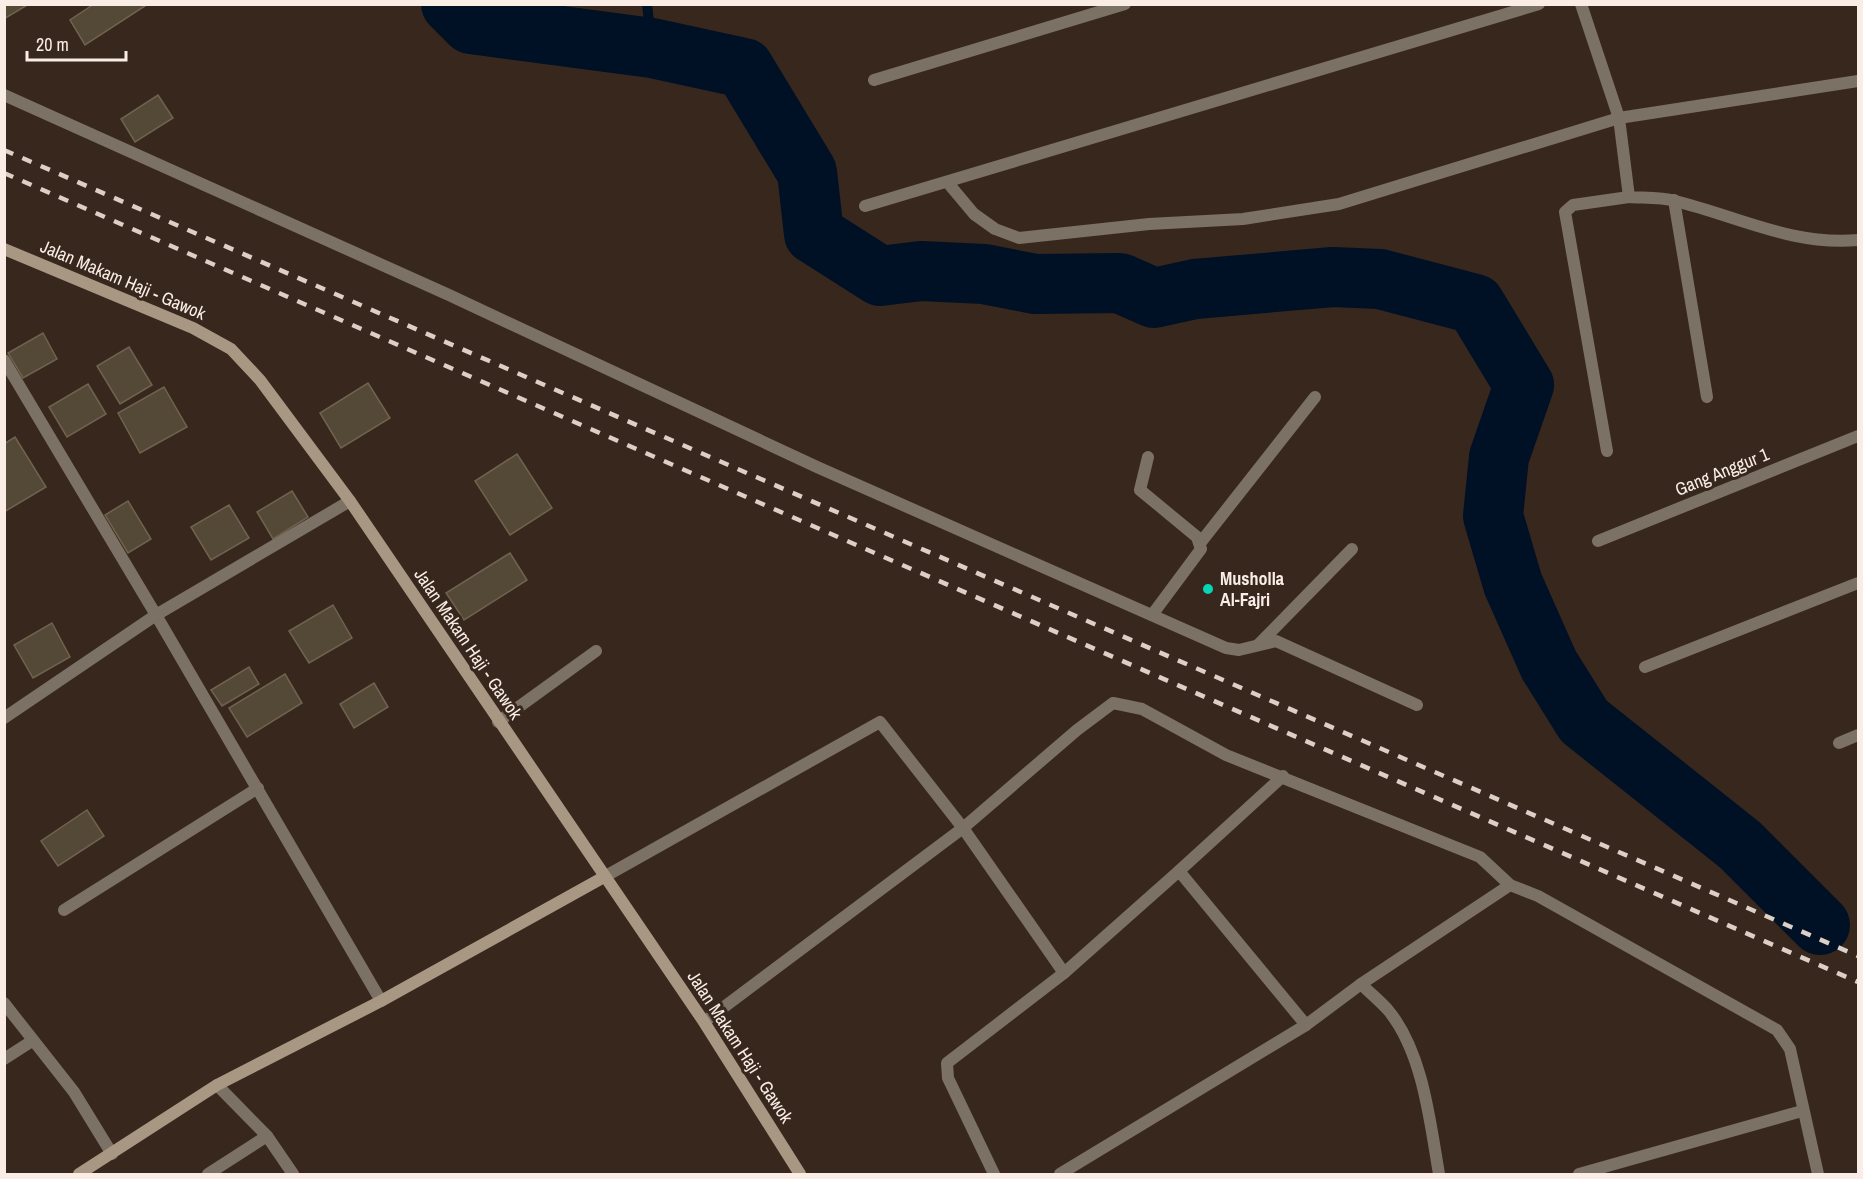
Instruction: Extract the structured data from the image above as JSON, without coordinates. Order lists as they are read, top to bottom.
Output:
{
  "streets": {
    "street": ["Jalan Makam Haji - Gawok", "Gang Anggur 1"]
  },
  "places": ["Musholla Al-Fajri"],
  "scale_bar": "20 m"
}
